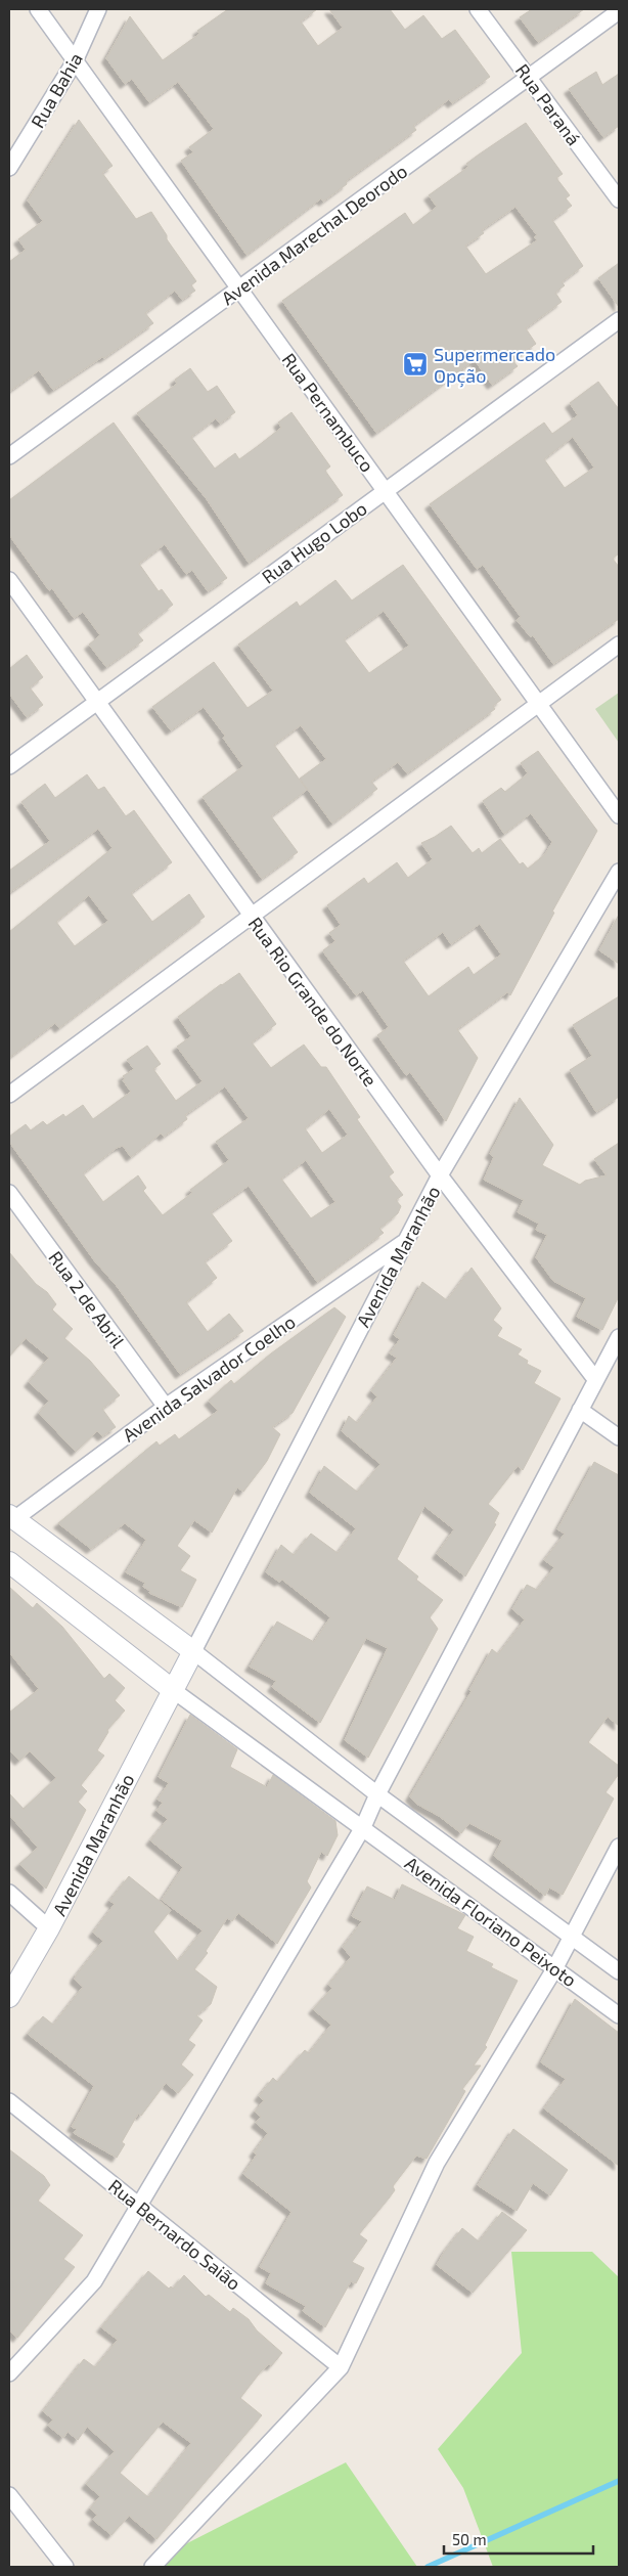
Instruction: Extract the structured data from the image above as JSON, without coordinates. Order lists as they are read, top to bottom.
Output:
{
  "streets": {
    "street": [
      "Rua Bahia",
      "Rua Paraná",
      "Avenida Marechal Deorodo",
      "Rua Pernambuco",
      "Rua Hugo Lobo",
      "Rua Rio Grande do Norte",
      "Avenida Maranhão",
      "Rua 2 de Abril",
      "Avenida Salvador Coelho",
      "Avenida Floriano Peixoto",
      "Rua Bernardo Saião"
    ]
  },
  "crossings": [
    ["Rua Bahia", "Rua Pernambuco"],
    ["Rua Paraná", "Avenida Marechal Deorodo"],
    ["Avenida Marechal Deorodo", "Rua Pernambuco"],
    ["Rua Pernambuco", "Rua Hugo Lobo"],
    ["Rua Hugo Lobo", "Rua Rio Grande do Norte"],
    ["Rua Rio Grande do Norte", "Avenida Maranhão"],
    ["Avenida Maranhão", "Avenida Salvador Coelho"],
    ["Avenida Maranhão", "Avenida Floriano Peixoto"],
    ["Rua 2 de Abril", "Avenida Salvador Coelho"],
    ["Avenida Salvador Coelho", "Avenida Floriano Peixoto"]
  ],
  "places": {
    "supermarket": ["Supermercado Opção"]
  },
  "scale_bar": "50 m"
}
